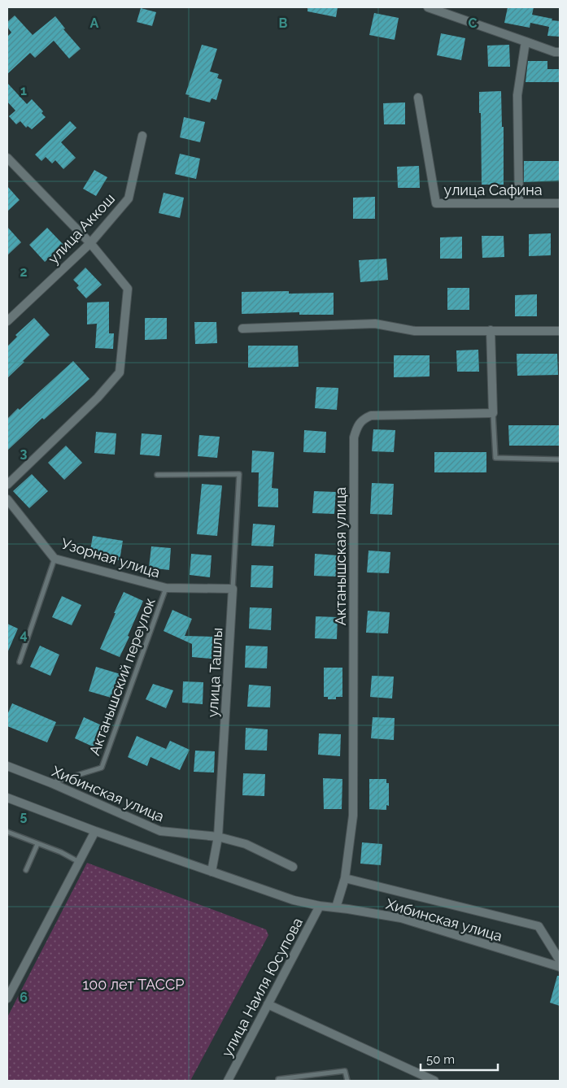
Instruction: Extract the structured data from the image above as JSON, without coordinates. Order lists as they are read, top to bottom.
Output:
{
  "streets": {
    "street": [
      "улица Сафина",
      "улица Аккош",
      "Актанышская улица",
      "Узорная улица",
      "улица Ташлы",
      "Хибинская улица",
      "улица Наиля Юсупова"
    ],
    "lane": ["Актанышский переулок"]
  },
  "crossings": [
    ["Актанышская улица", "Хибинская улица"],
    ["Узорная улица", "улица Ташлы"],
    ["Узорная улица", "Актанышский переулок"],
    ["улица Ташлы", "Хибинская улица"],
    ["Актанышский переулок", "Хибинская улица"],
    ["Хибинская улица", "улица Наиля Юсупова"]
  ],
  "parks": ["100 лет ТАССР"],
  "scale_bar": "50 m",
  "grid": {
    "columns": ["A", "B", "C"],
    "rows": [
      "1",
      "2",
      "3",
      "4",
      "5",
      "6"
    ]
  }
}
